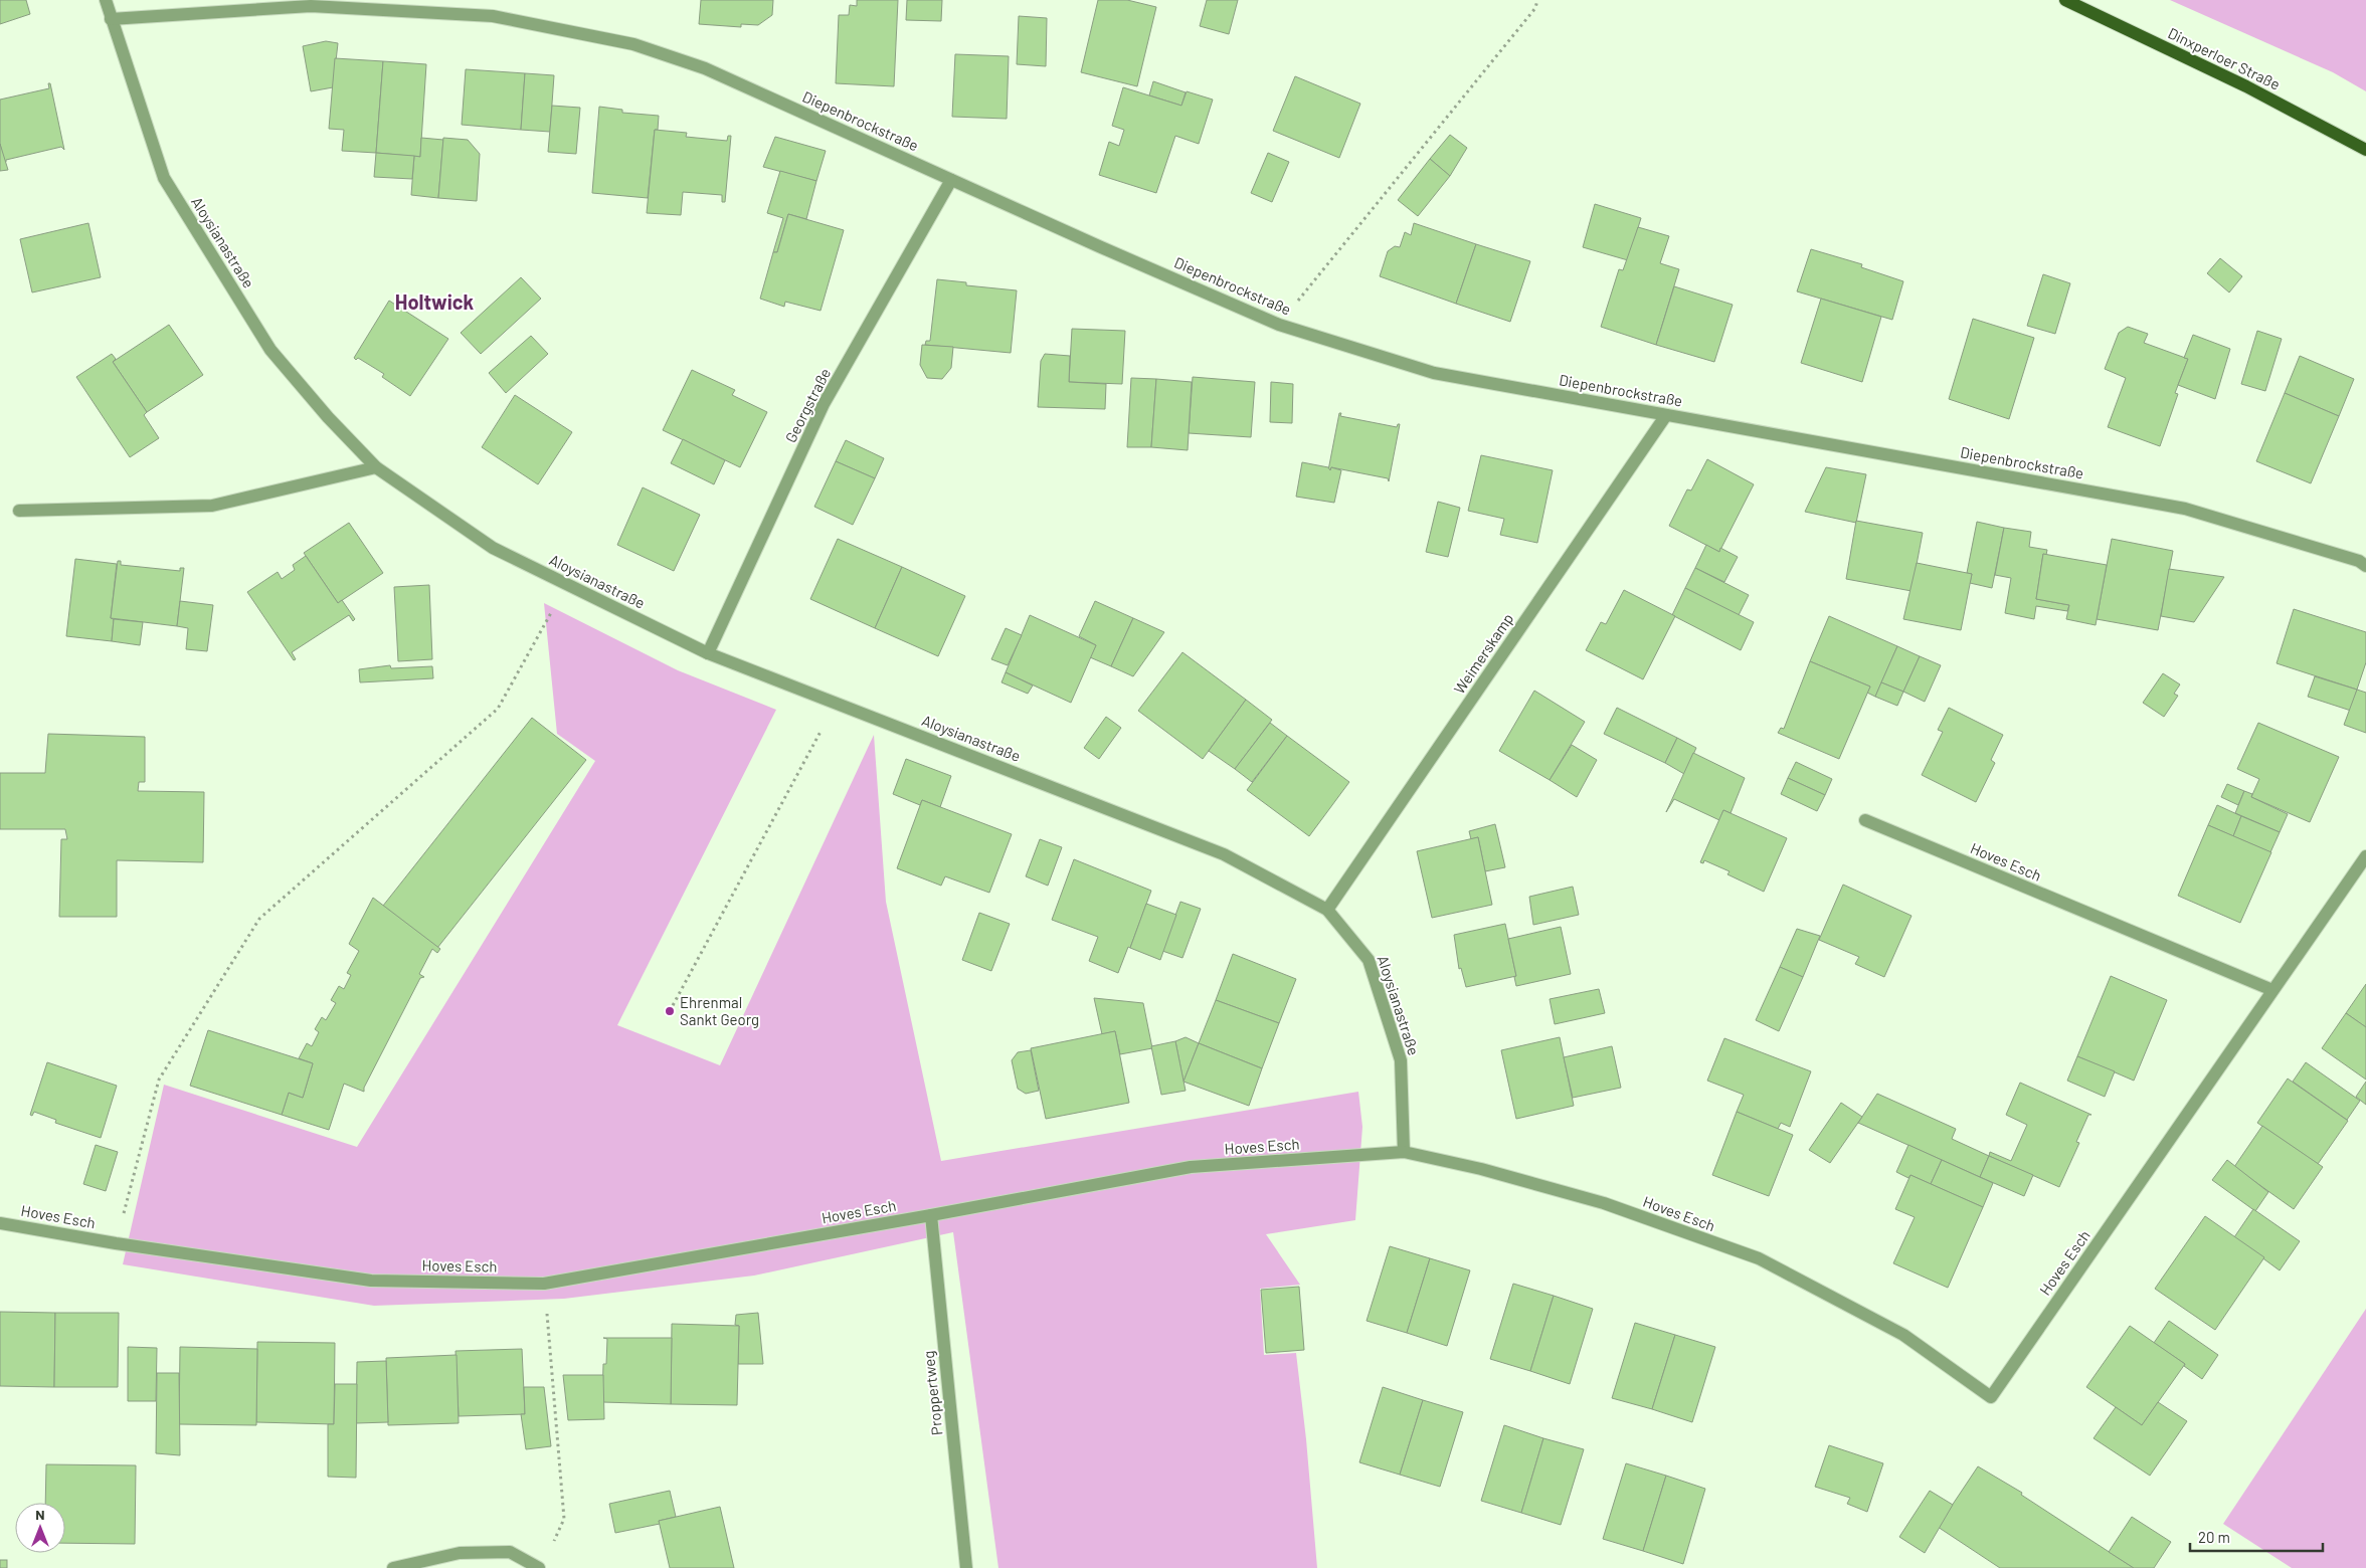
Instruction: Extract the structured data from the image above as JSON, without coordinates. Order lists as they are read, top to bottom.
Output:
{
  "streets": {
    "main road": ["Dinxperloer Straße"],
    "street": [
      "Diepenbrockstraße",
      "Aloysianastraße",
      "Georgstraße",
      "Weimerskamp",
      "Hoves Esch",
      "Proppertweg"
    ]
  },
  "crossings": [
    ["Diepenbrockstraße", "Aloysianastraße"],
    ["Diepenbrockstraße", "Georgstraße"],
    ["Diepenbrockstraße", "Weimerskamp"],
    ["Aloysianastraße", "Georgstraße"],
    ["Aloysianastraße", "Weimerskamp"],
    ["Aloysianastraße", "Hoves Esch"],
    ["Hoves Esch", "Proppertweg"]
  ],
  "districts": ["Holtwick"],
  "places": ["Ehrenmal Sankt Georg"],
  "scale_bar": "20 m",
  "north": "top"
}
